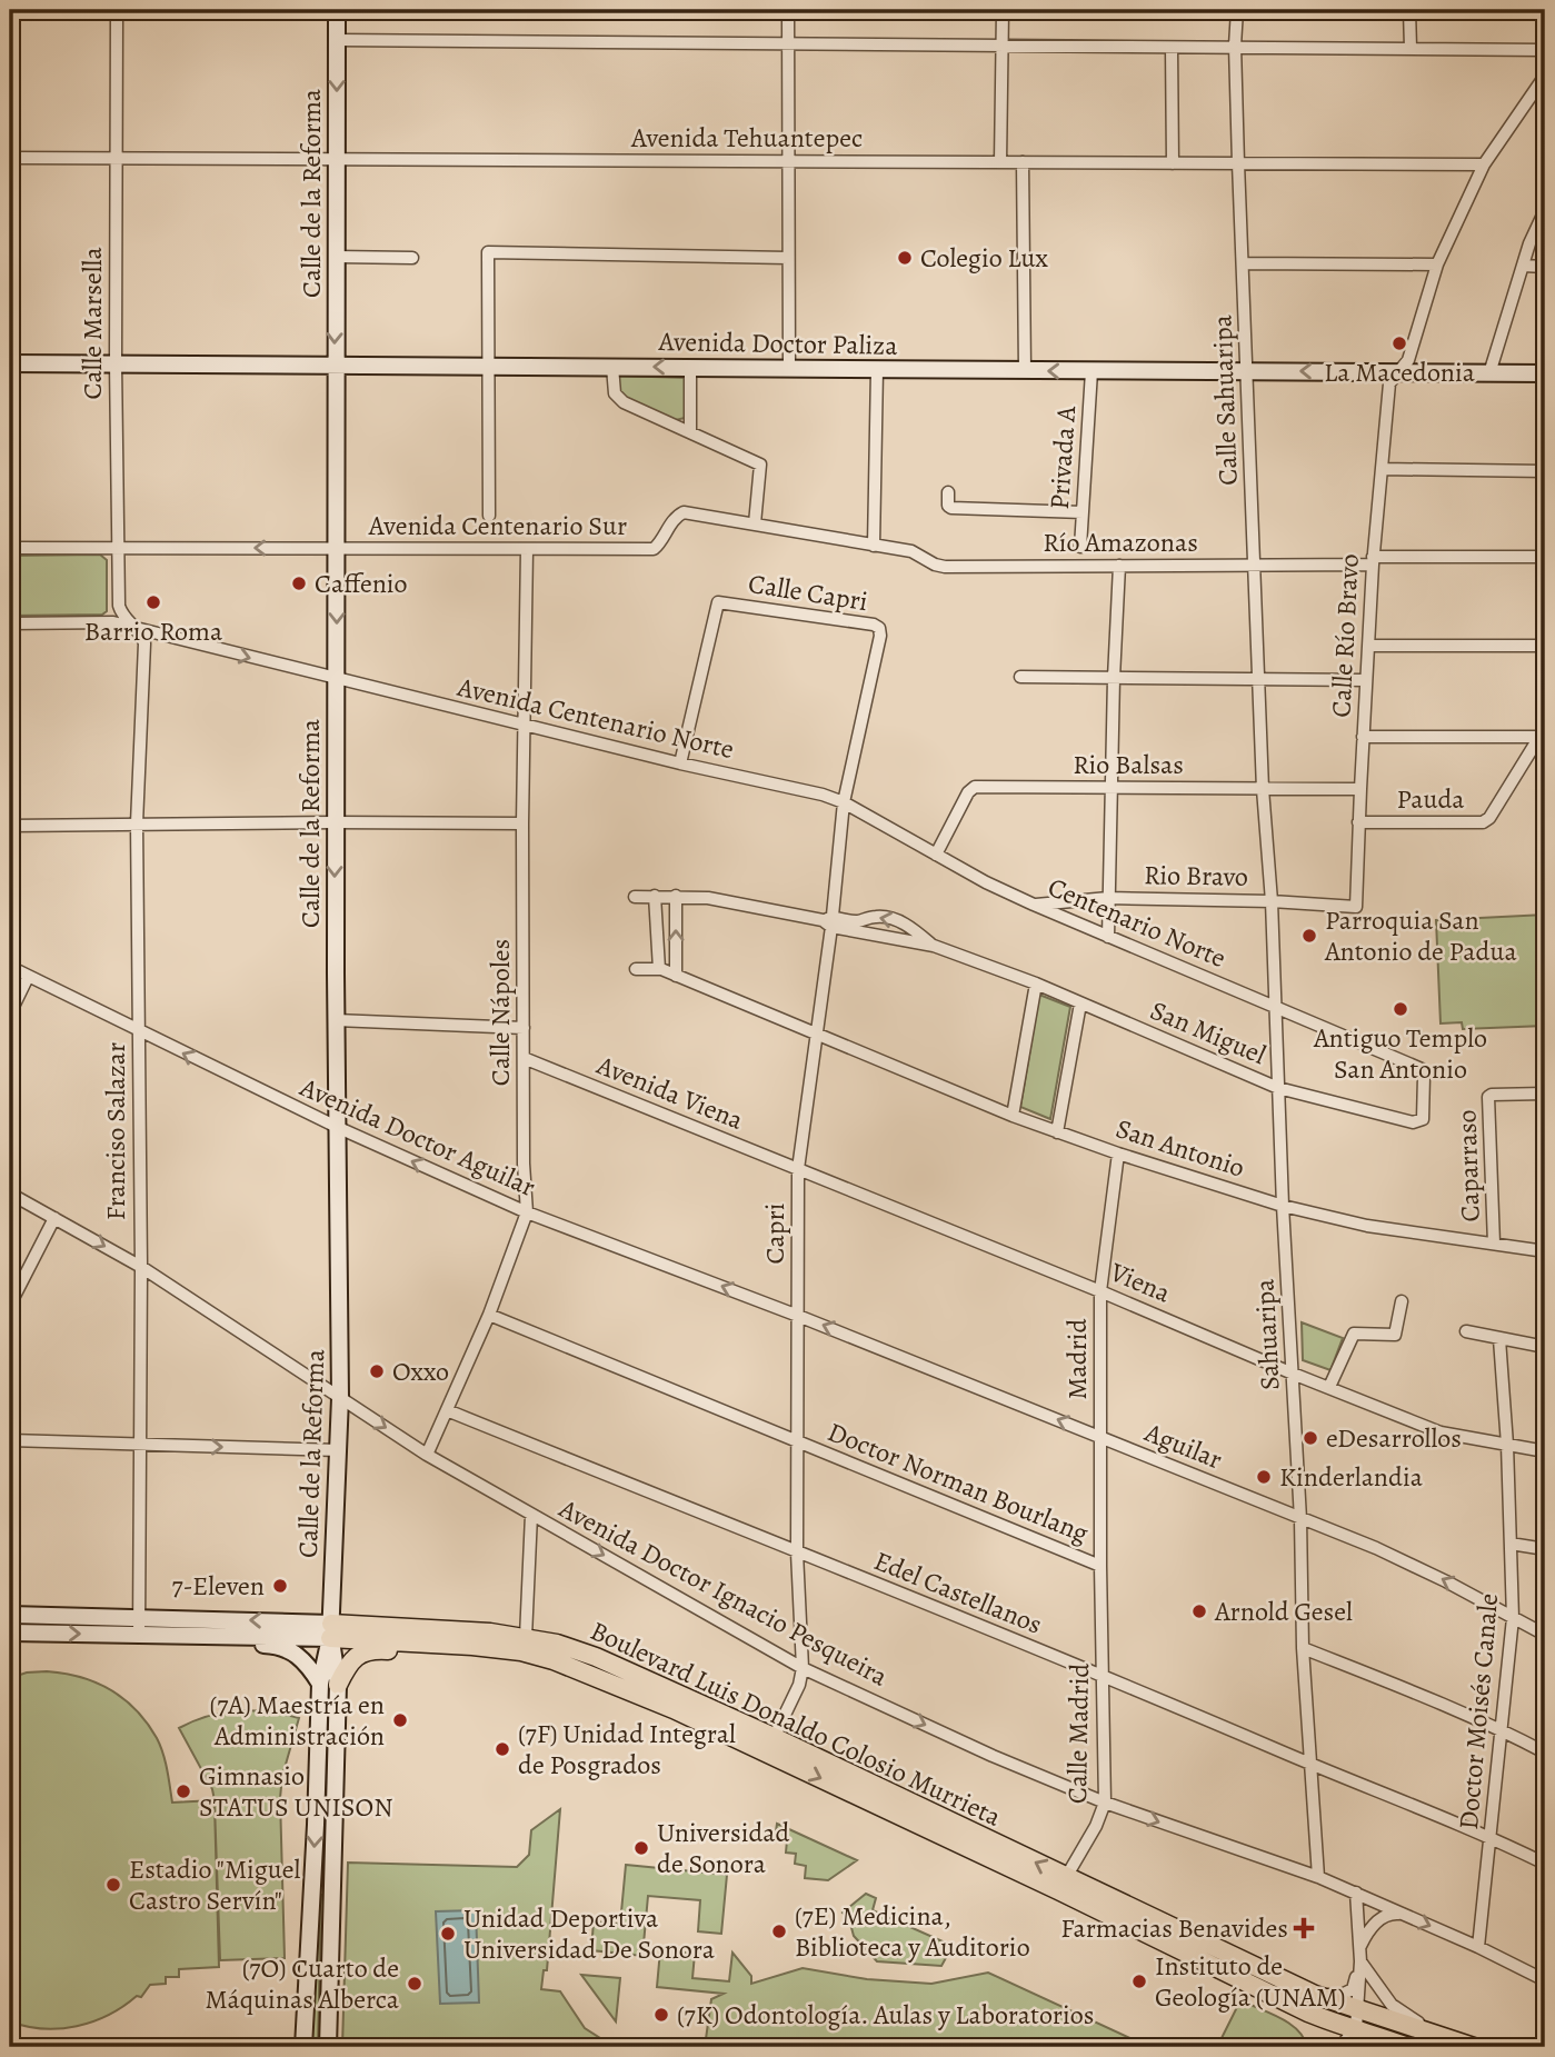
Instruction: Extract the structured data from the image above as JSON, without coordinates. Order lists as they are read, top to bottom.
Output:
{
  "streets": {
    "main road": ["Calle de la Reforma", "Avenida Doctor Paliza", "Boulevard Luis Donaldo Colosio Murrieta"],
    "street": [
      "Avenida Tehuantepec",
      "Calle Marsella",
      "Calle Sahuaripa",
      "Privada A",
      "Avenida Centenario Sur",
      "Río Amazonas",
      "Calle Capri",
      "Calle Río Bravo",
      "Avenida Centenario Norte",
      "Rio Balsas",
      "Pauda",
      "Rio Bravo",
      "Centenario Norte",
      "Calle Nápoles",
      "San Miguel",
      "Avenida Viena",
      "Franciso Salazar",
      "Avenida Doctor Aguilar",
      "San Antonio",
      "Caparraso",
      "Capri",
      "Viena",
      "Sahuaripa",
      "Madrid",
      "Aguilar",
      "Doctor Norman Bourlang",
      "Avenida Doctor Ignacio Pesqueira",
      "Edel Castellanos",
      "Doctor Moisés Canale",
      "Calle Madrid"
    ]
  },
  "crossings": [
    ["Avenida Tehuantepec", "Calle de la Reforma"],
    ["Avenida Tehuantepec", "Calle Marsella"],
    ["Avenida Tehuantepec", "Calle Sahuaripa"],
    ["Avenida Tehuantepec", "Calle Río Bravo"],
    ["Calle de la Reforma", "Avenida Doctor Paliza"],
    ["Calle de la Reforma", "Avenida Centenario Sur"],
    ["Calle de la Reforma", "Avenida Centenario Norte"],
    ["Calle de la Reforma", "Avenida Doctor Aguilar"],
    ["Calle de la Reforma", "Avenida Doctor Ignacio Pesqueira"],
    ["Calle de la Reforma", "Boulevard Luis Donaldo Colosio Murrieta"],
    ["Calle Marsella", "Avenida Doctor Paliza"],
    ["Calle Marsella", "Avenida Centenario Sur"],
    ["Calle Marsella", "Avenida Centenario Norte"],
    ["Calle Marsella", "Franciso Salazar"],
    ["Avenida Doctor Paliza", "Calle Sahuaripa"],
    ["Avenida Doctor Paliza", "Privada A"],
    ["Avenida Doctor Paliza", "Calle Río Bravo"],
    ["Calle Sahuaripa", "Río Amazonas"],
    ["Calle Sahuaripa", "Rio Balsas"],
    ["Calle Sahuaripa", "Sahuaripa"],
    ["Avenida Centenario Sur", "Río Amazonas"],
    ["Avenida Centenario Sur", "Calle Nápoles"],
    ["Río Amazonas", "Calle Río Bravo"],
    ["Calle Capri", "Avenida Centenario Norte"],
    ["Calle Capri", "Centenario Norte"],
    ["Calle Capri", "Capri"],
    ["Calle Río Bravo", "Rio Balsas"],
    ["Calle Río Bravo", "Pauda"],
    ["Calle Río Bravo", "Rio Bravo"],
    ["Avenida Centenario Norte", "Centenario Norte"],
    ["Avenida Centenario Norte", "Calle Nápoles"],
    ["Avenida Centenario Norte", "Franciso Salazar"],
    ["Avenida Centenario Norte", "Capri"],
    ["Rio Balsas", "Centenario Norte"],
    ["Rio Balsas", "Sahuaripa"],
    ["Rio Bravo", "Centenario Norte"],
    ["Rio Bravo", "Sahuaripa"],
    ["Centenario Norte", "San Miguel"],
    ["Centenario Norte", "Capri"],
    ["Centenario Norte", "Sahuaripa"],
    ["Calle Nápoles", "Avenida Viena"],
    ["Calle Nápoles", "Avenida Doctor Aguilar"],
    ["Calle Nápoles", "Doctor Norman Bourlang"],
    ["Calle Nápoles", "Avenida Doctor Ignacio Pesqueira"],
    ["Calle Nápoles", "Edel Castellanos"],
    ["San Miguel", "Capri"],
    ["San Miguel", "Sahuaripa"],
    ["Avenida Viena", "Capri"],
    ["Avenida Viena", "Viena"],
    ["Franciso Salazar", "Avenida Doctor Aguilar"],
    ["Franciso Salazar", "Avenida Doctor Ignacio Pesqueira"],
    ["Franciso Salazar", "Boulevard Luis Donaldo Colosio Murrieta"],
    ["Avenida Doctor Aguilar", "Capri"],
    ["Avenida Doctor Aguilar", "Aguilar"],
    ["San Antonio", "Caparraso"],
    ["San Antonio", "Capri"],
    ["San Antonio", "Sahuaripa"],
    ["San Antonio", "Madrid"],
    ["Capri", "Viena"],
    ["Capri", "Aguilar"],
    ["Capri", "Doctor Norman Bourlang"],
    ["Capri", "Avenida Doctor Ignacio Pesqueira"],
    ["Capri", "Edel Castellanos"],
    ["Viena", "Sahuaripa"],
    ["Viena", "Madrid"],
    ["Viena", "Doctor Moisés Canale"],
    ["Sahuaripa", "Aguilar"],
    ["Sahuaripa", "Avenida Doctor Ignacio Pesqueira"],
    ["Sahuaripa", "Edel Castellanos"],
    ["Madrid", "Aguilar"],
    ["Madrid", "Doctor Norman Bourlang"],
    ["Madrid", "Calle Madrid"],
    ["Aguilar", "Doctor Moisés Canale"],
    ["Doctor Norman Bourlang", "Calle Madrid"],
    ["Avenida Doctor Ignacio Pesqueira", "Doctor Moisés Canale"],
    ["Avenida Doctor Ignacio Pesqueira", "Calle Madrid"],
    ["Edel Castellanos", "Calle Madrid"],
    ["Boulevard Luis Donaldo Colosio Murrieta", "Calle Madrid"]
  ],
  "one_way": ["Avenida Doctor Aguilar", "Aguilar", "Avenida Doctor Ignacio Pesqueira"],
  "places": {
    "other": [
      "Colegio Lux",
      "La Macedonia",
      "Caffenio",
      "Barrio Roma",
      "Parroquia San Antonio de Padua",
      "Antiguo Templo San Antonio",
      "Oxxo",
      "eDesarrollos",
      "Kinderlandia",
      "7-Eleven",
      "Arnold Gesel",
      "(7A) Maestría en Administración",
      "(7F) Unidad Integral de Posgrados",
      "Gimnasio STATUS UNISON",
      "Universidad de Sonora",
      "Estadio \"Miguel Castro Servín\"",
      "(7E) Medicina, Biblioteca y Auditorio",
      "Unidad Deportiva Universidad De Sonora",
      "Instituto de Geología (UNAM)",
      "(7O) Cuarto de Máquinas Alberca",
      "(7K) Odontología. Aulas y Laboratorios"
    ],
    "health": ["Farmacias Benavides"]
  }
}
